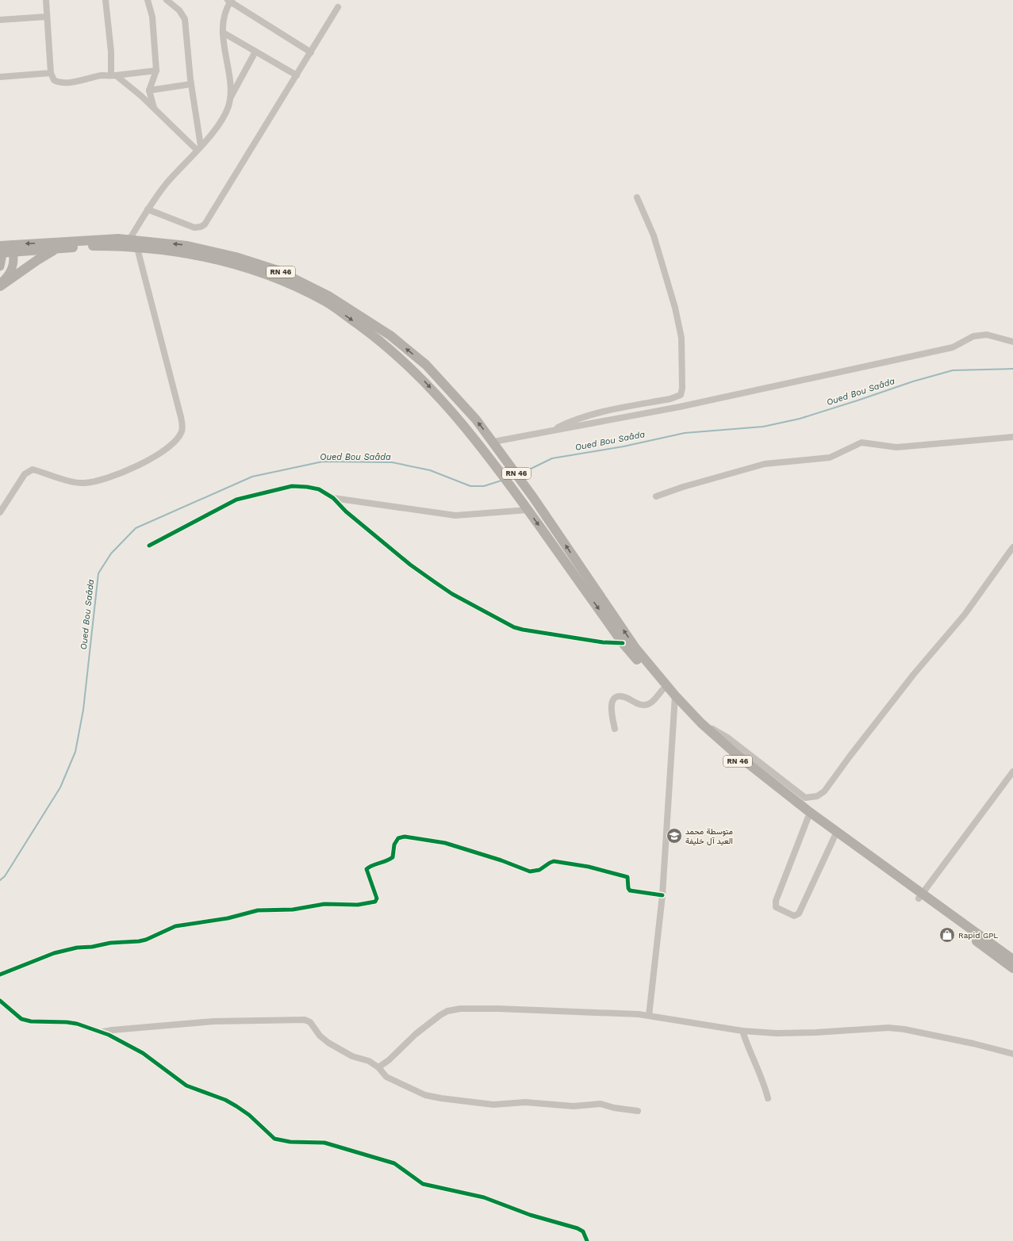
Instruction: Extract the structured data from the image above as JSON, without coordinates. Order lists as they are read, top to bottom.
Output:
{
  "streets": {
    "main road": ["RN 46"]
  },
  "water": ["Oued Bou Saâda"],
  "places": {
    "school or university": ["متوسطة محمد العيد آل خليفة"],
    "shop": ["Rapid GPL"]
  }
}
